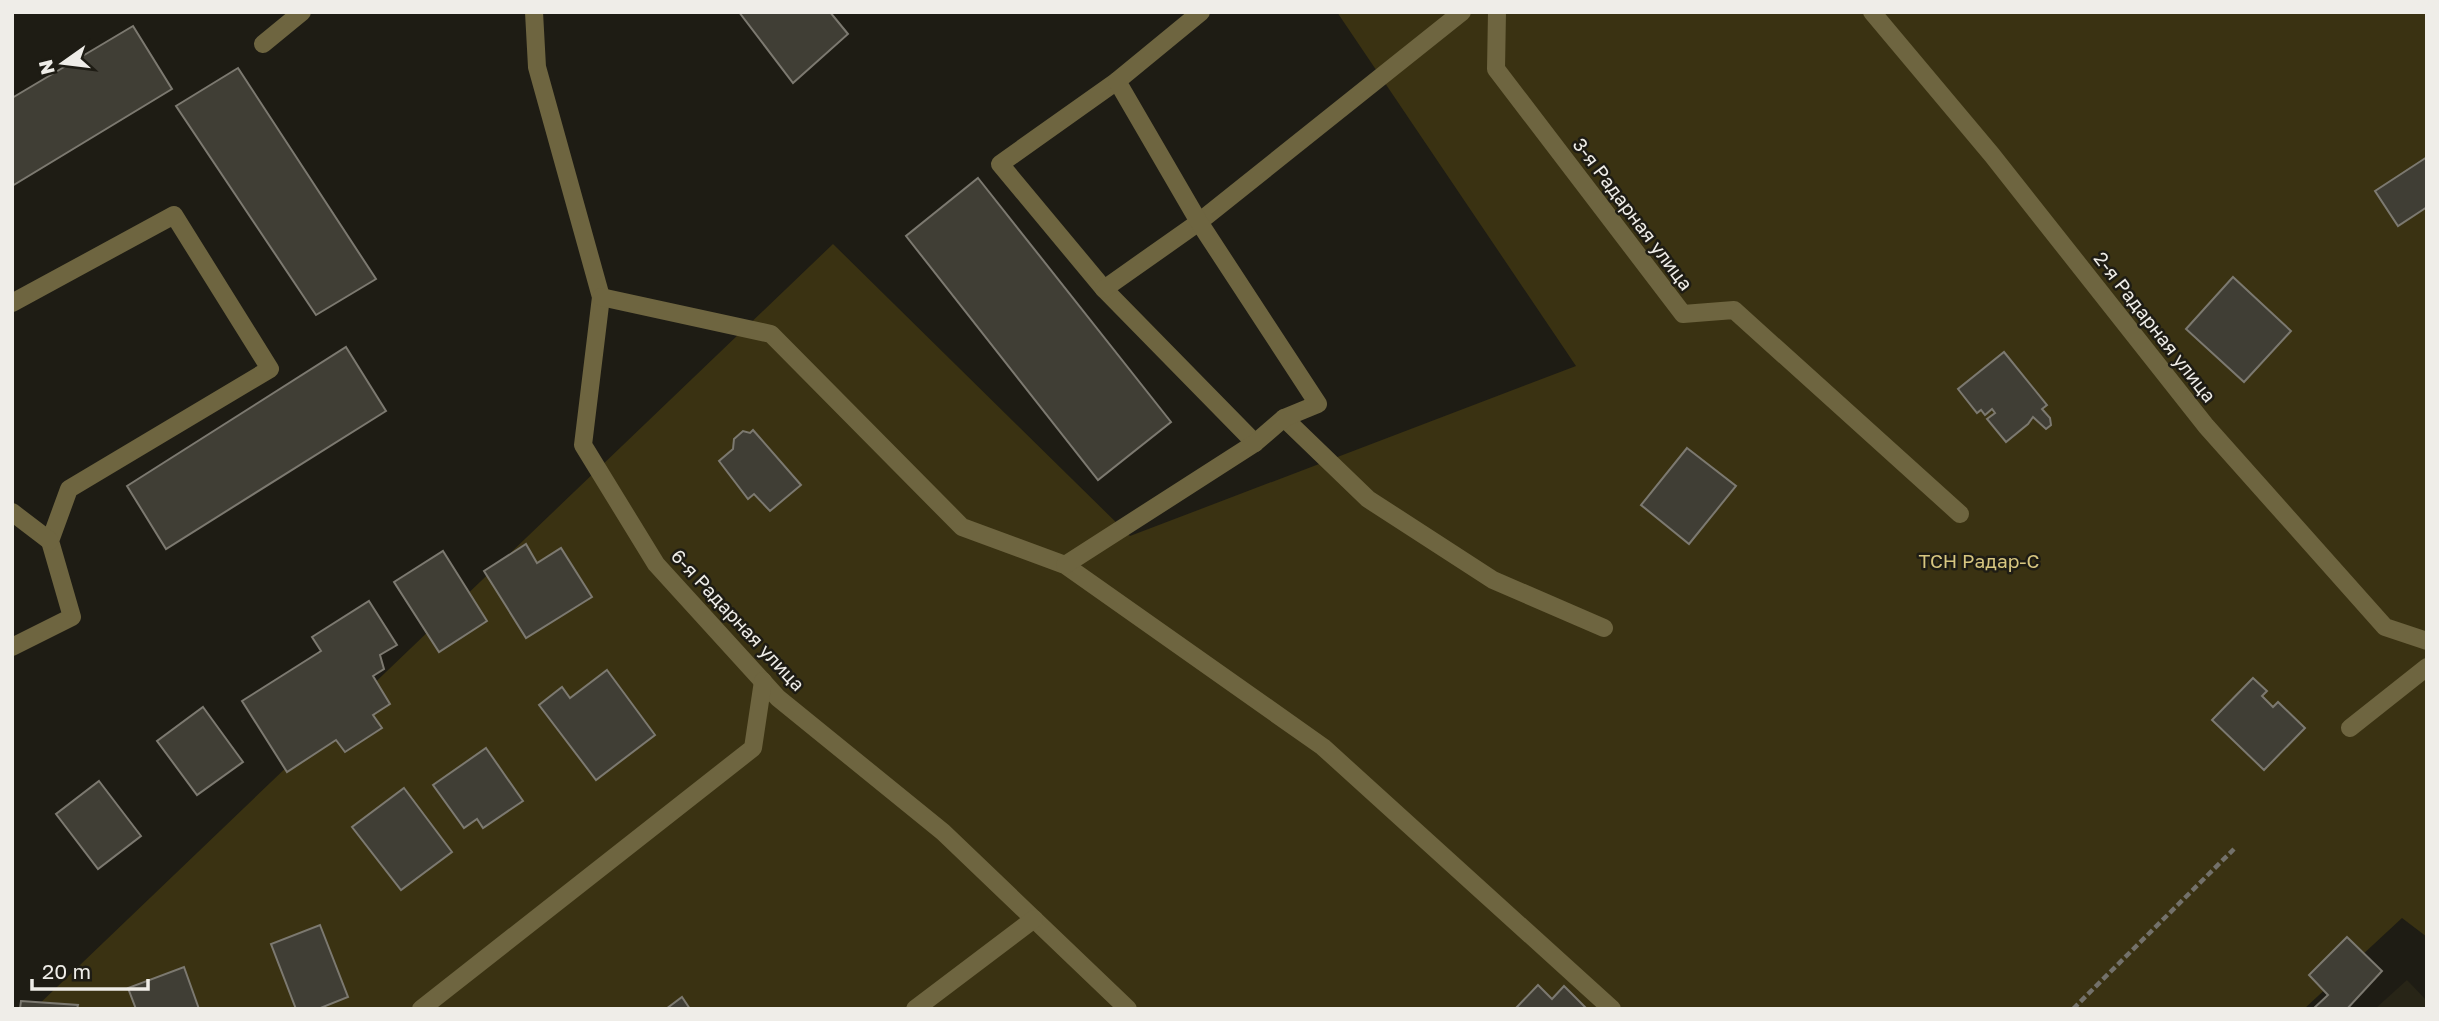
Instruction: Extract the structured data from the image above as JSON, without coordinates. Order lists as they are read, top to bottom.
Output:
{
  "streets": {
    "street": ["3-я Радарная улица", "2-я Радарная улица", "6-я Радарная улица"]
  },
  "parks": ["ТСН Радар-С"],
  "scale_bar": "20 m",
  "north": "left"
}
